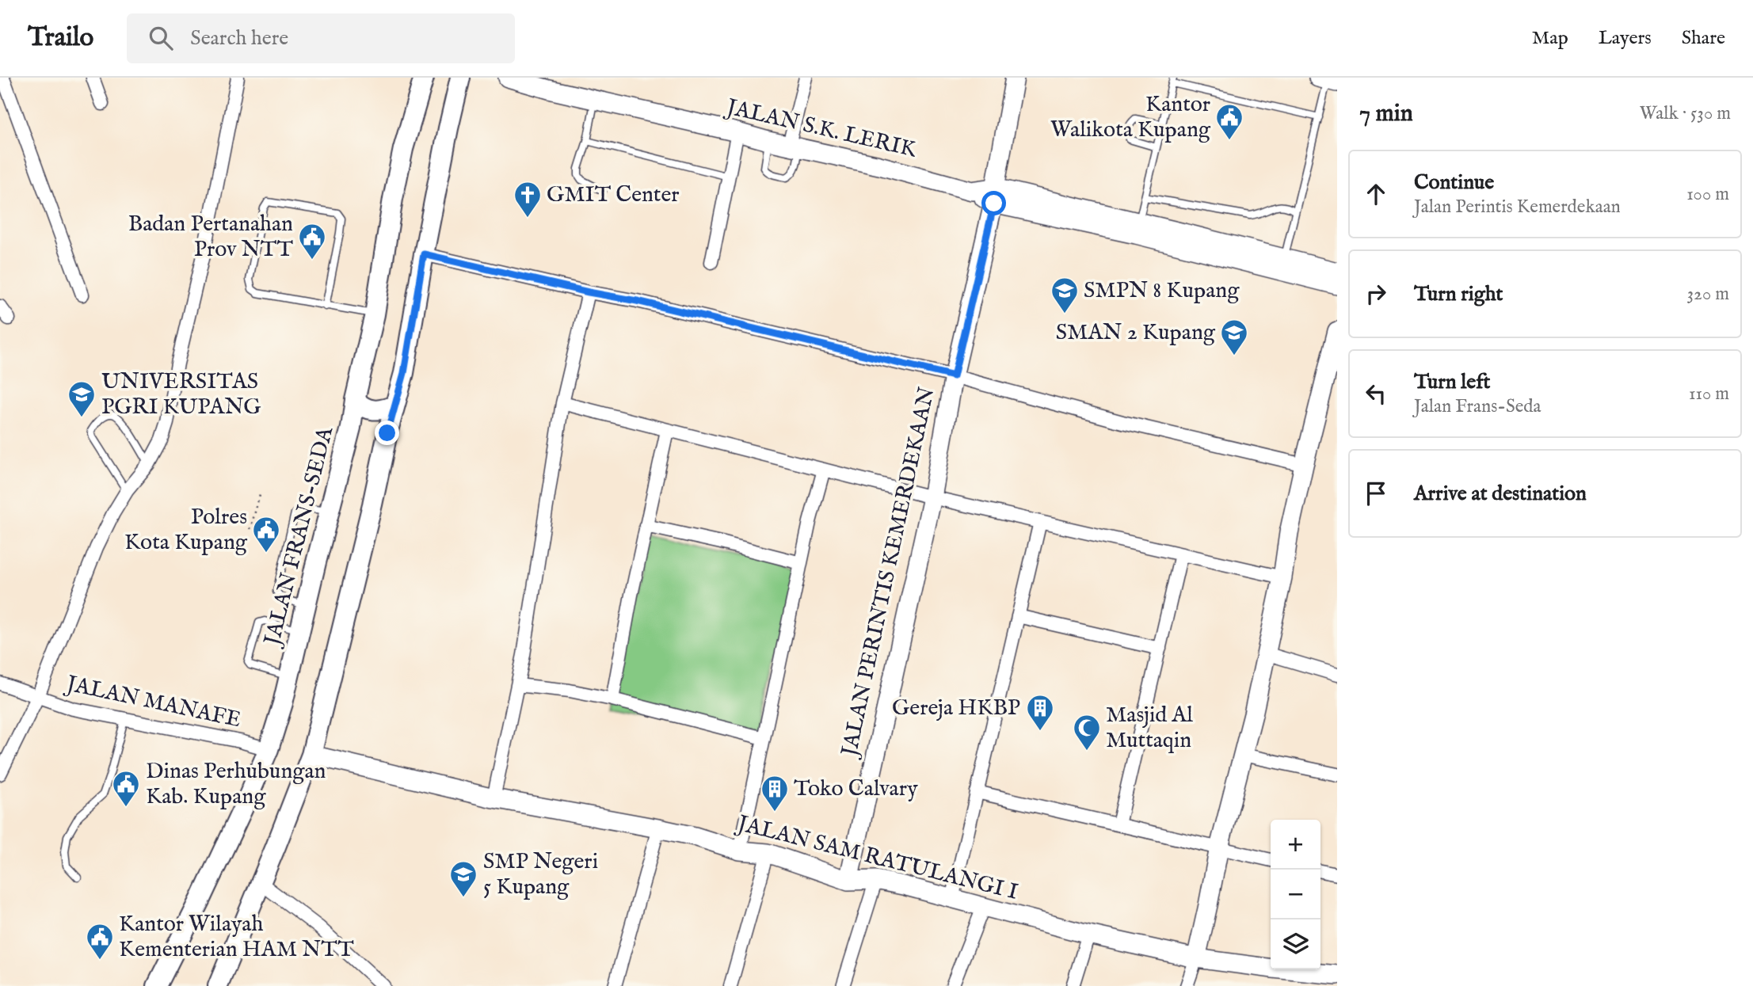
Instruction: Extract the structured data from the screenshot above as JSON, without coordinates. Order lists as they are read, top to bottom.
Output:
{
  "streets": {
    "main road": [
      "JALAN S.K. LERIK",
      "JALAN FRANS-SEDA",
      "JALAN PERINTIS KEMERDEKAAN",
      "JALAN SAM RATULANGI I"
    ],
    "street": ["JALAN MANAFE"]
  },
  "crossings": [
    ["JALAN S.K. LERIK", "JALAN PERINTIS KEMERDEKAAN"],
    ["JALAN FRANS-SEDA", "JALAN MANAFE"],
    ["JALAN PERINTIS KEMERDEKAAN", "JALAN SAM RATULANGI I"]
  ],
  "places": {
    "public building": [
      "Kantor Walikota Kupang",
      "Badan Pertanahan Prov NTT",
      "Polres Kota Kupang",
      "Dinas Perhubungan Kab. Kupang",
      "Kantor Wilayah Kementerian HAM NTT"
    ],
    "church": ["GMIT Center"],
    "school or university": [
      "SMPN 8 Kupang",
      "SMAN 2 Kupang",
      "UNIVERSITAS PGRI KUPANG",
      "SMP Negeri 5 Kupang"
    ],
    "building": ["Gereja HKBP", "Toko Calvary"],
    "mosque": ["Masjid Al Muttaqin"]
  },
  "page": {
    "header": "Trailo",
    "search": "Search here",
    "nav": ["Map", "Layers", "Share"],
    "heading": ["7 min", "Walk · 530 m"],
    "list": [
      ["Continue", "Jalan Perintis Kemerdekaan", "100 m"],
      ["Turn right", "320 m"],
      ["Turn left", "Jalan Frans-Seda", "110 m"],
      "Arrive at destination"
    ],
    "map_buttons": ["+", "−"]
  }
}
